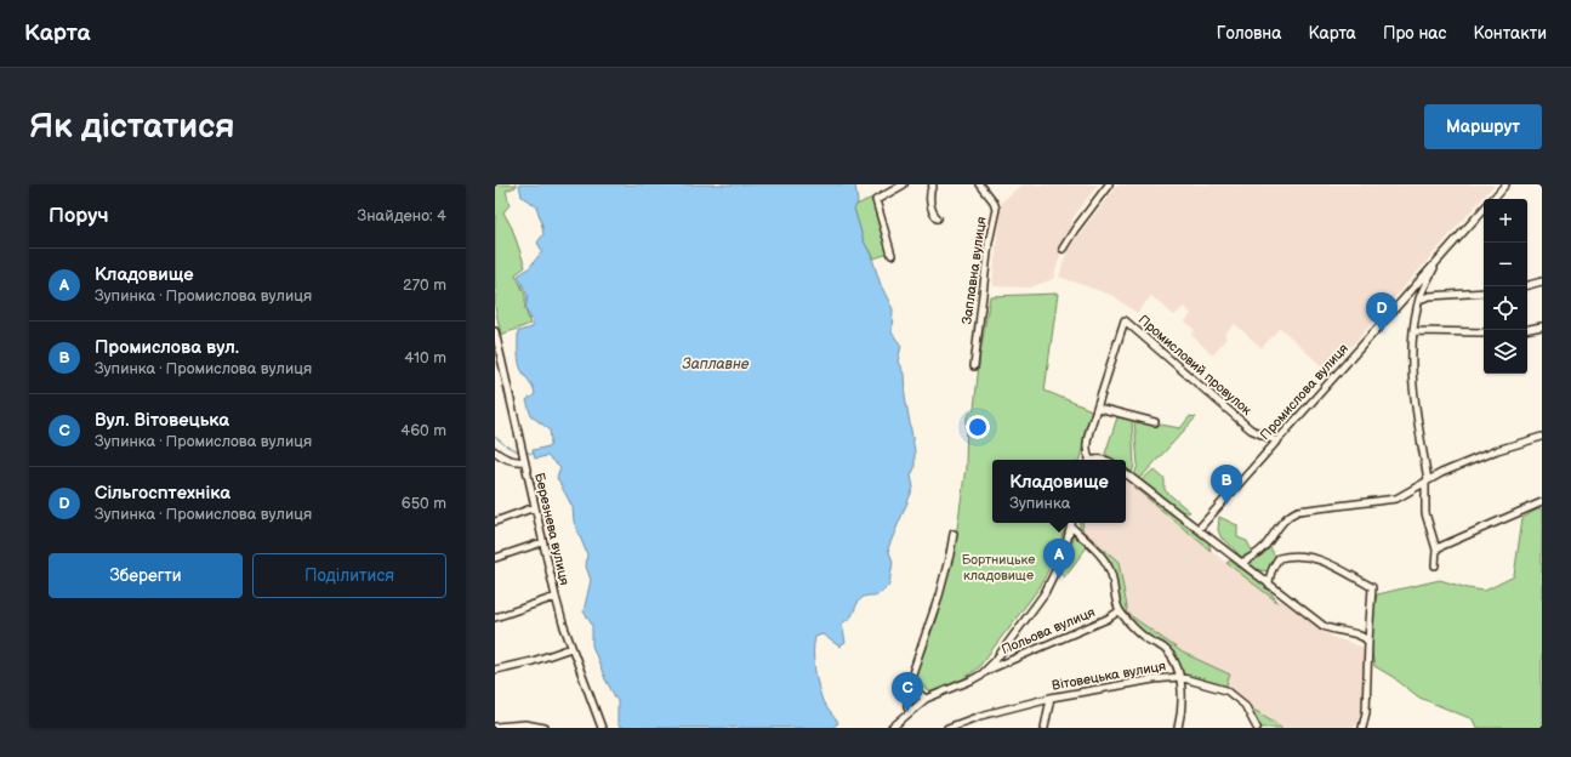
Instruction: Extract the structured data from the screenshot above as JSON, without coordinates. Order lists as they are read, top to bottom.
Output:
{
  "streets": {
    "street": [
      "Заплавна вулиця",
      "Промисловий провулок",
      "Промислова вулиця",
      "Березнева вулиця",
      "Польова вулиця",
      "Вітовецька вулиця"
    ]
  },
  "crossings": [
    ["Промисловий провулок", "Промислова вулиця"]
  ],
  "water": ["Заплавне"],
  "parks": ["Бортницьке кладовище"],
  "page": {
    "header": "Карта",
    "nav": [
      "Головна",
      "Карта",
      "Про нас",
      "Контакти"
    ],
    "buttons": [
      "Маршрут",
      ["Зберегти", "Поділитися"]
    ],
    "title": "Як дістатися",
    "heading": ["Поруч", "Знайдено: 4"],
    "map_buttons": ["+", "−"],
    "list": [
      {
        "mark": "A",
        "name": "Кладовище",
        "note": "Зупинка · Промислова вулиця",
        "value": "270 m"
      },
      {
        "mark": "B",
        "name": "Промислова вул.",
        "note": "Зупинка · Промислова вулиця",
        "value": "410 m"
      },
      {
        "mark": "C",
        "name": "Вул. Вітовецька",
        "note": "Зупинка · Промислова вулиця",
        "value": "460 m"
      },
      {
        "mark": "D",
        "name": "Сільгосптехніка",
        "note": "Зупинка · Промислова вулиця",
        "value": "650 m"
      }
    ],
    "pins": [
      "D",
      "B",
      "A",
      "C"
    ],
    "popup": ["Кладовище", "Зупинка"]
  }
}
